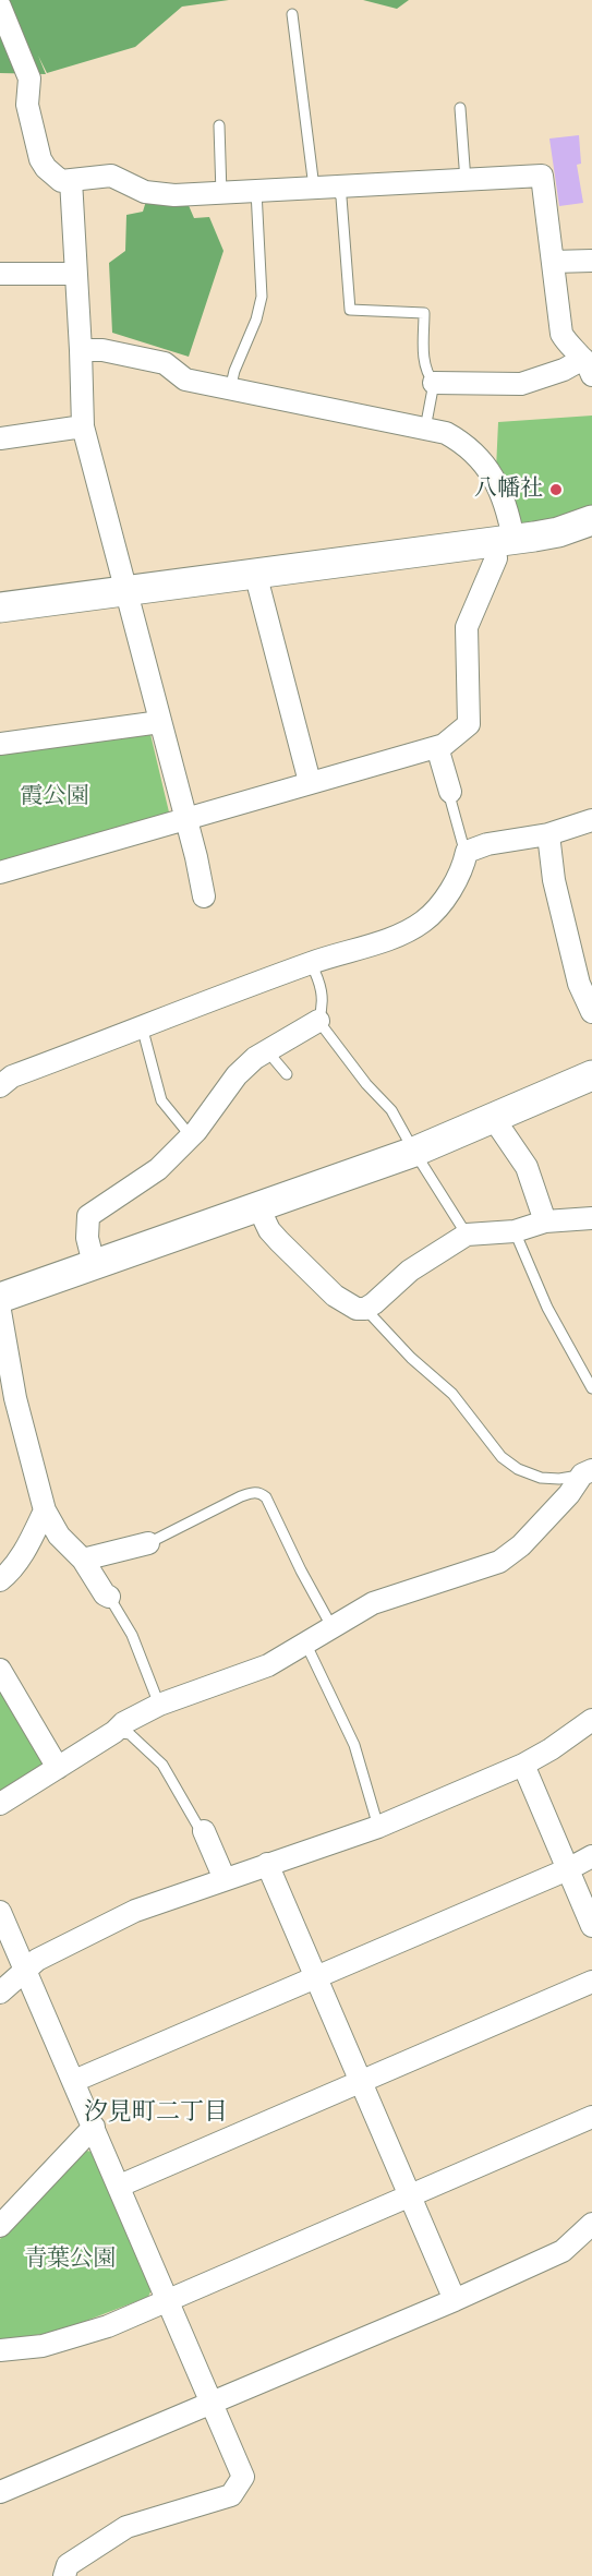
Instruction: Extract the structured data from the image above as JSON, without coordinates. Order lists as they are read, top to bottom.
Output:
{
  "districts": ["汐見町二丁目"],
  "parks": ["霞公園", "青葉公園"],
  "places": ["八幡社"]
}
